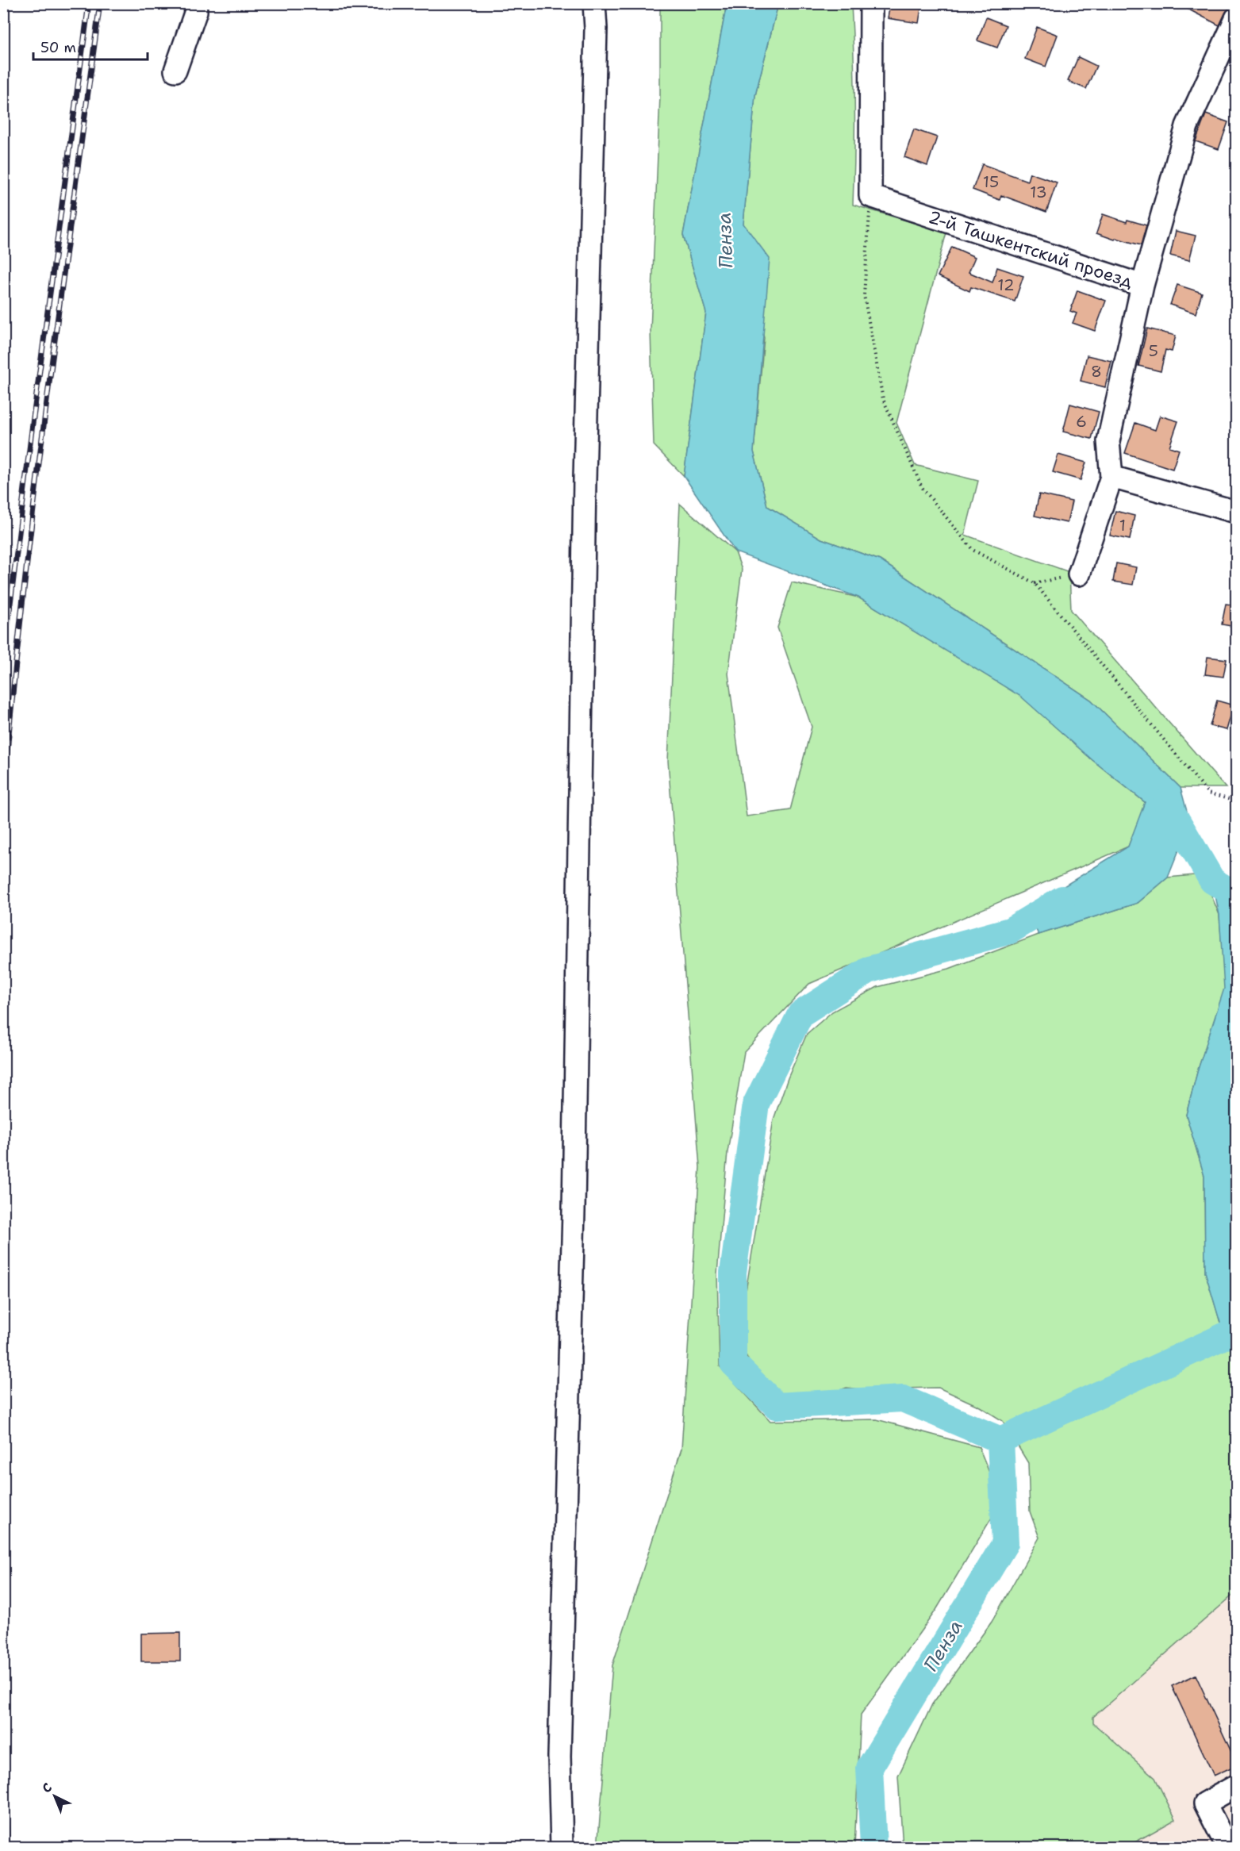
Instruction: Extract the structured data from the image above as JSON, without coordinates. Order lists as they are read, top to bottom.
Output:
{
  "streets": {
    "street": ["2-й Ташкентский проезд"]
  },
  "water": ["Пенза"],
  "house_numbers": [
    "15",
    "13",
    "12",
    "5",
    "8",
    "6",
    "1"
  ],
  "scale_bar": "50 m",
  "north": "top left"
}
